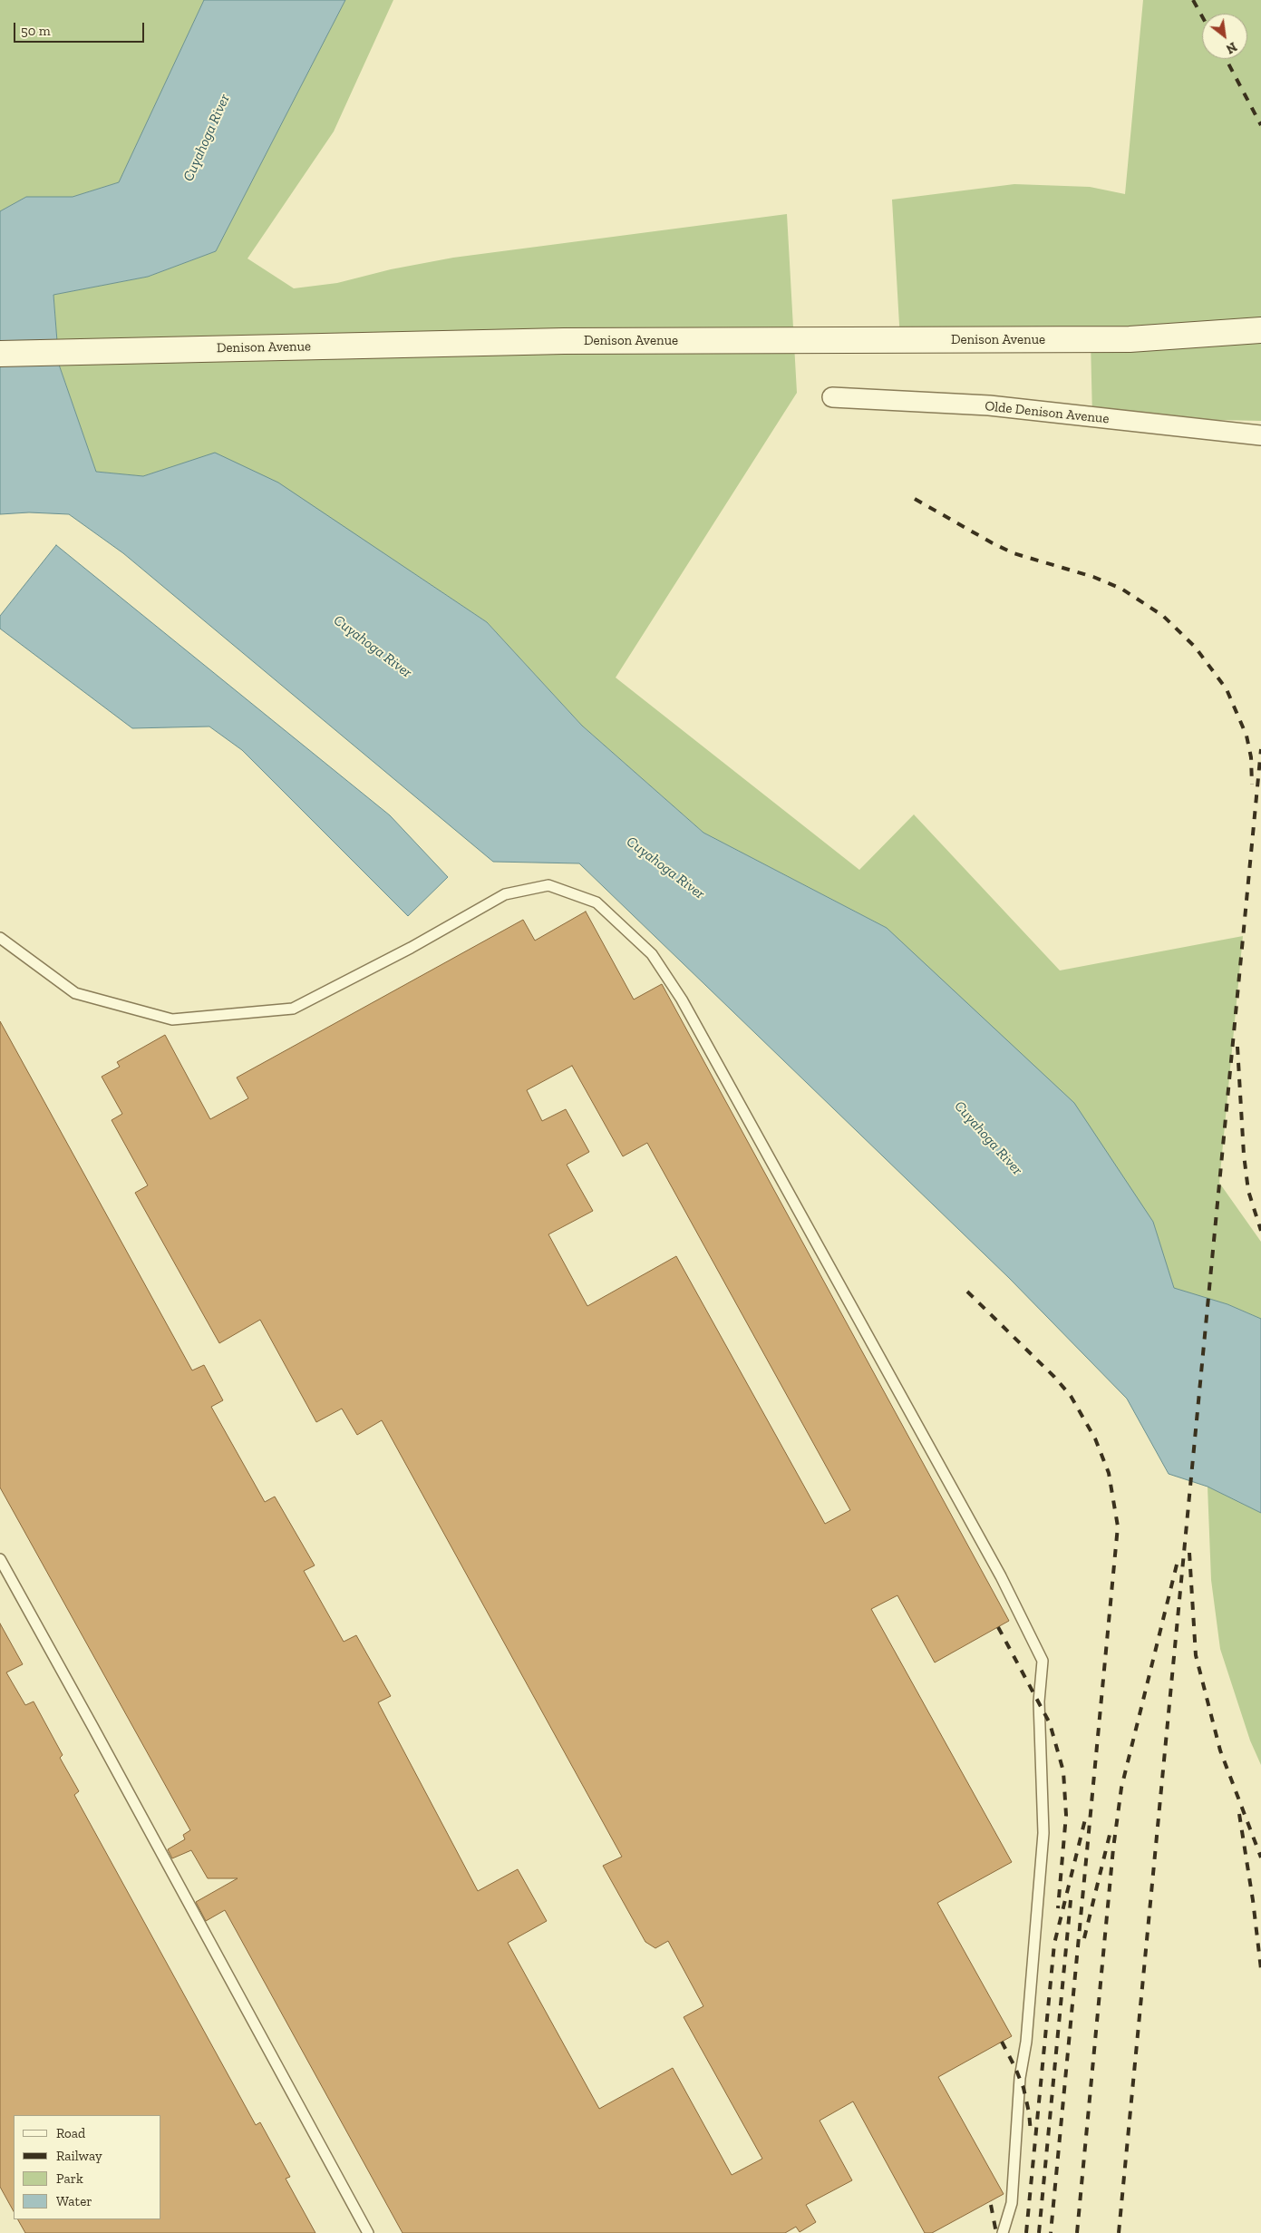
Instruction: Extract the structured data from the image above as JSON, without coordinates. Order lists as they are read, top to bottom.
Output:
{
  "streets": {
    "main road": ["Denison Avenue"],
    "street": ["Olde Denison Avenue"]
  },
  "water": ["Cuyahoga River"],
  "legend": [
    "Road",
    "Railway",
    "Park",
    "Water"
  ],
  "scale_bar": "50 m",
  "north": "bottom right"
}
